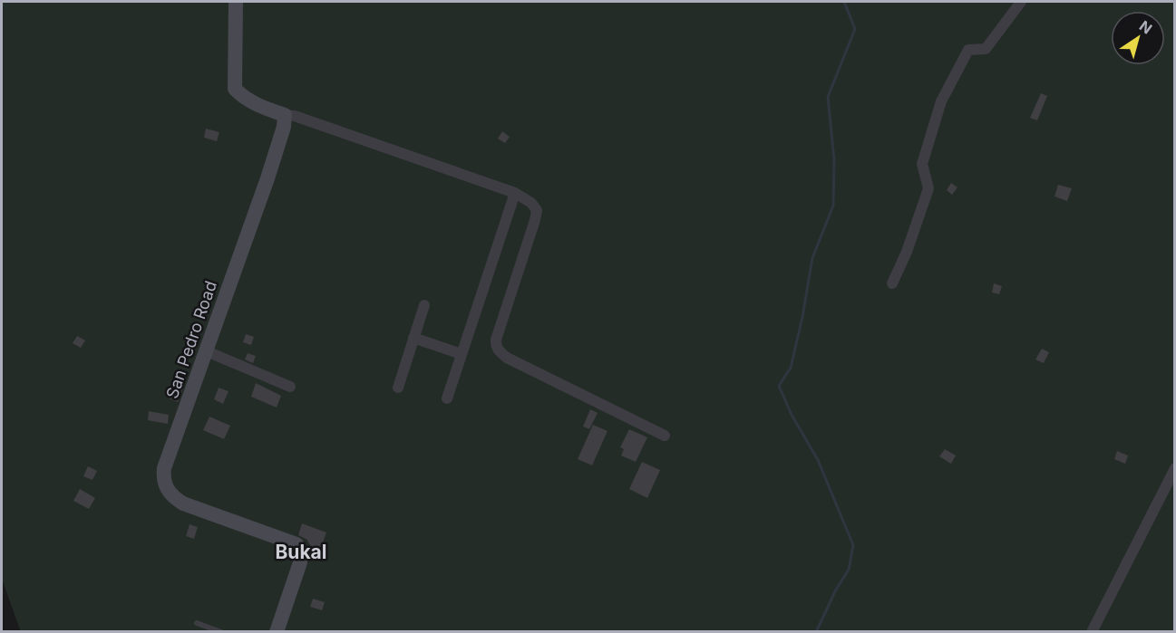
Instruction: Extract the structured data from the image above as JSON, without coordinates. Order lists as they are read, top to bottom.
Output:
{
  "streets": {
    "street": ["San Pedro Road"]
  },
  "districts": ["Bukal"],
  "north": "top right"
}
